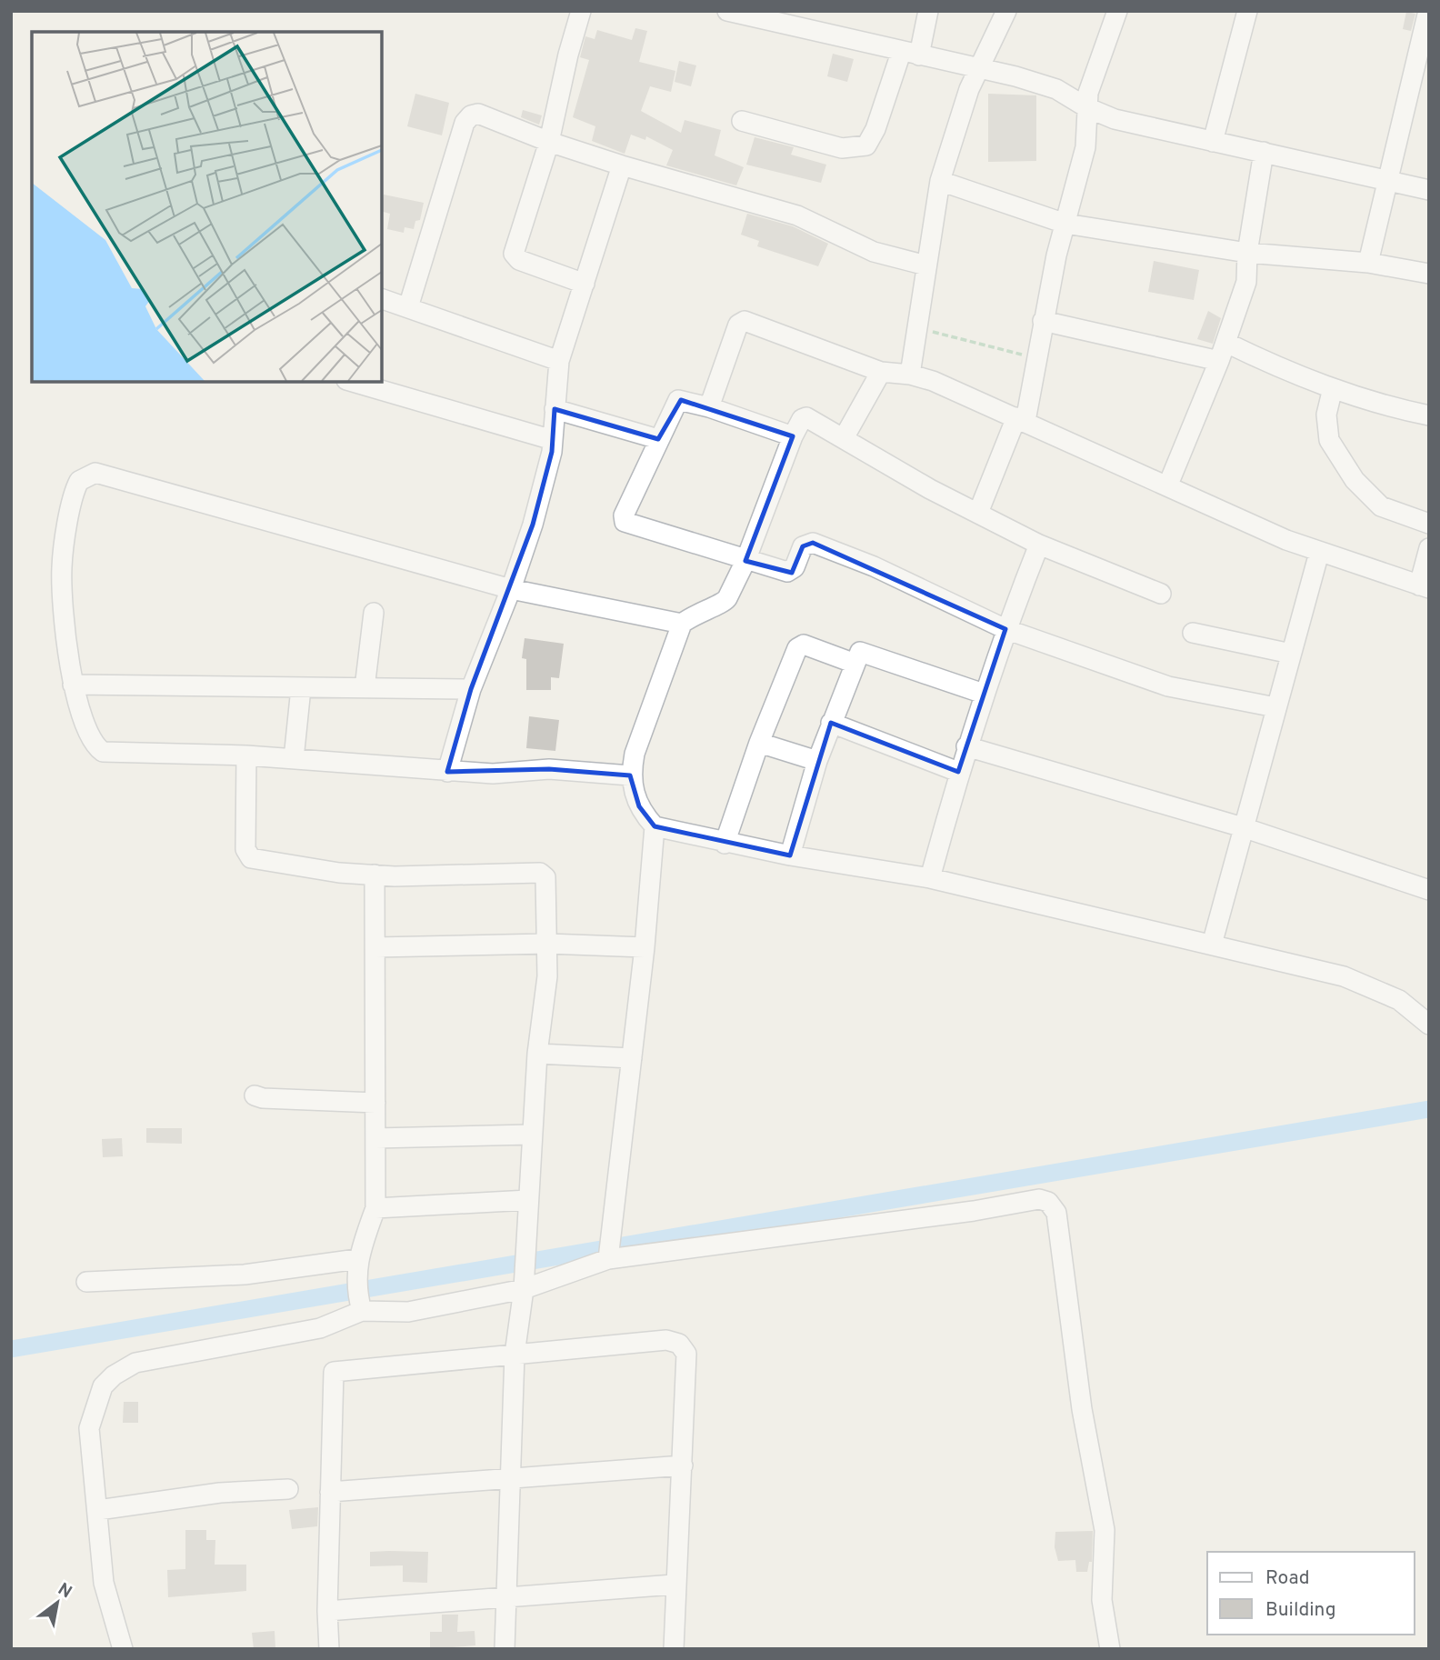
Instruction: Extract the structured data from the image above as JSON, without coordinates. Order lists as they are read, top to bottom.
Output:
{
  "legend": ["Road", "Building"],
  "north": "top right"
}
